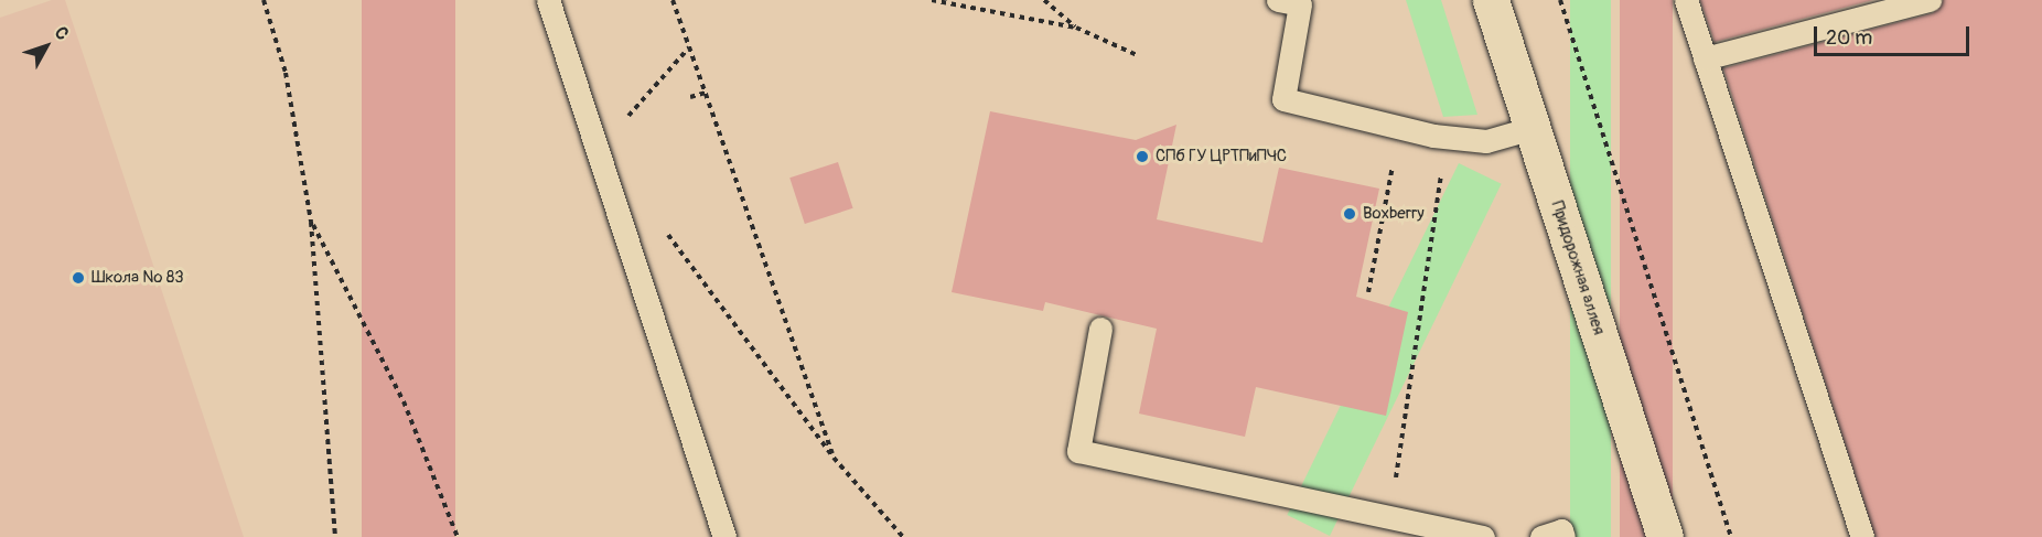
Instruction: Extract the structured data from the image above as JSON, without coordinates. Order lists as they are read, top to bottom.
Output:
{
  "streets": {
    "street": ["Придорожная аллея"]
  },
  "places": ["СПб ГУ ЦРТПиПЧС", "Boxberry", "Школа № 83"],
  "scale_bar": "20 m",
  "north": "top right"
}
